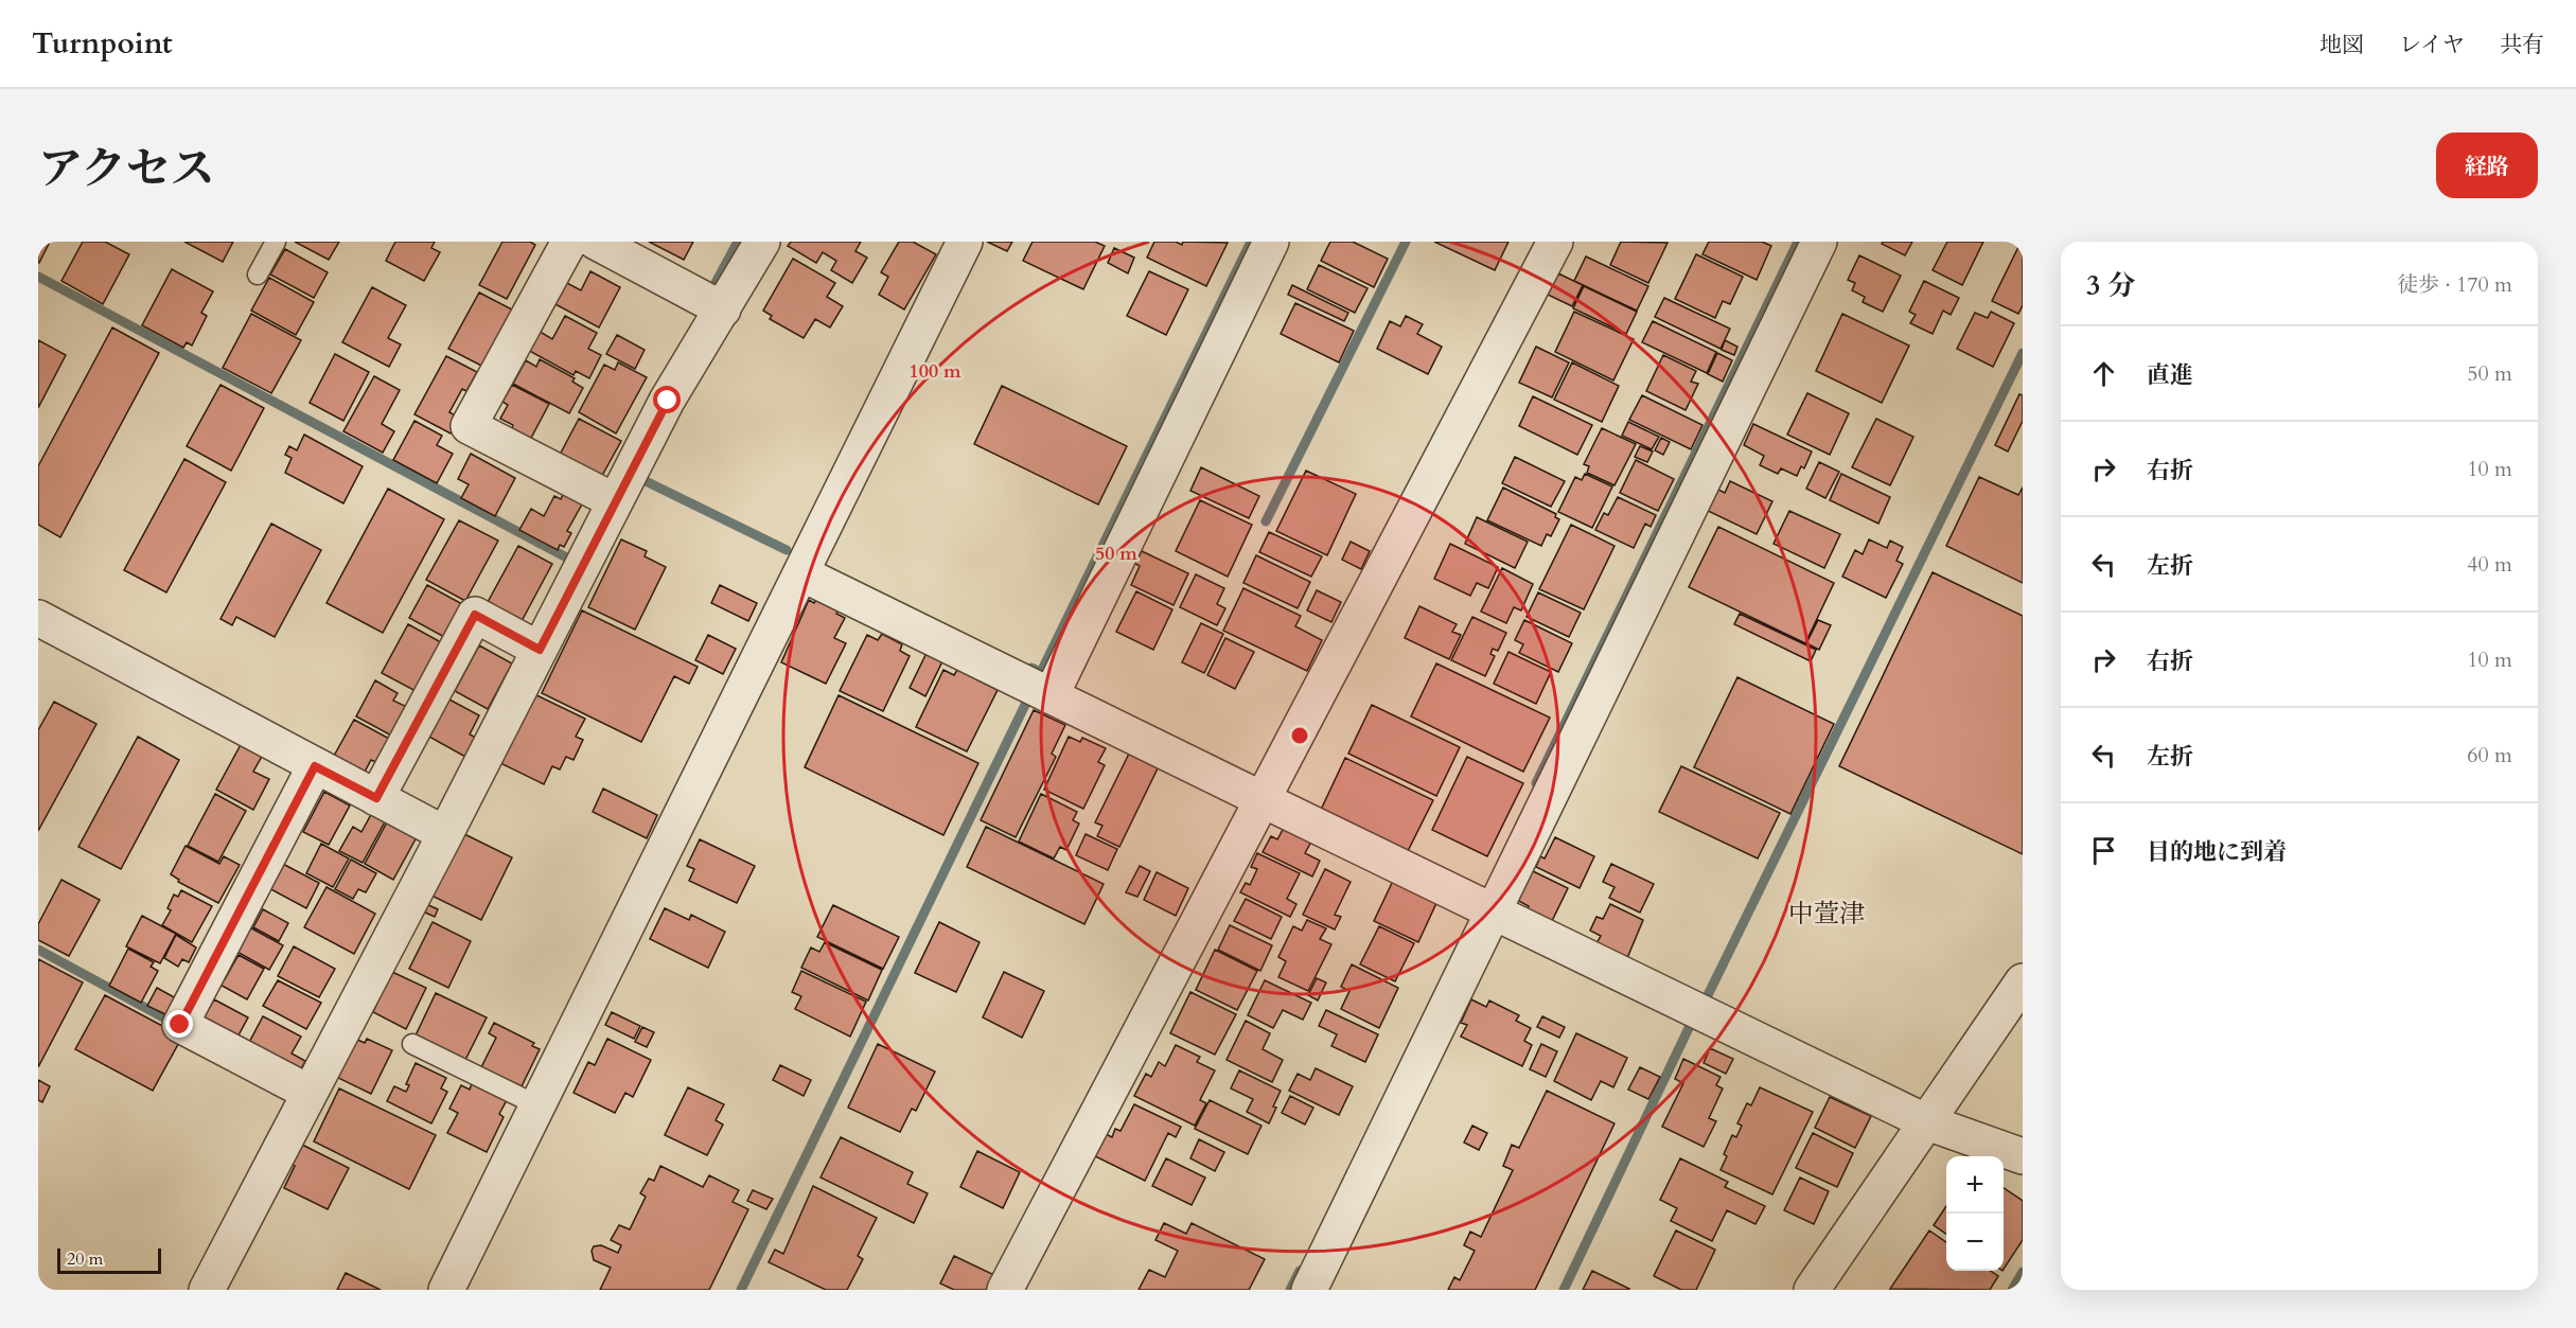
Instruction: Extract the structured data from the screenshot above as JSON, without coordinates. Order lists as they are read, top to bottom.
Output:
{
  "districts": ["中萱津"],
  "scale_bar": "20 m",
  "page": {
    "header": "Turnpoint",
    "nav": ["地図", "レイヤ", "共有"],
    "title": "アクセス",
    "buttons": "経路",
    "heading": ["3 分", "徒歩 · 170 m"],
    "list": [
      ["直進", "50 m"],
      ["右折", "10 m"],
      ["左折", "40 m"],
      ["右折", "10 m"],
      ["左折", "60 m"],
      "目的地に到着"
    ],
    "map_buttons": ["+", "−"],
    "scale": "20 m"
  },
  "rings": ["100 m", "50 m"]
}
